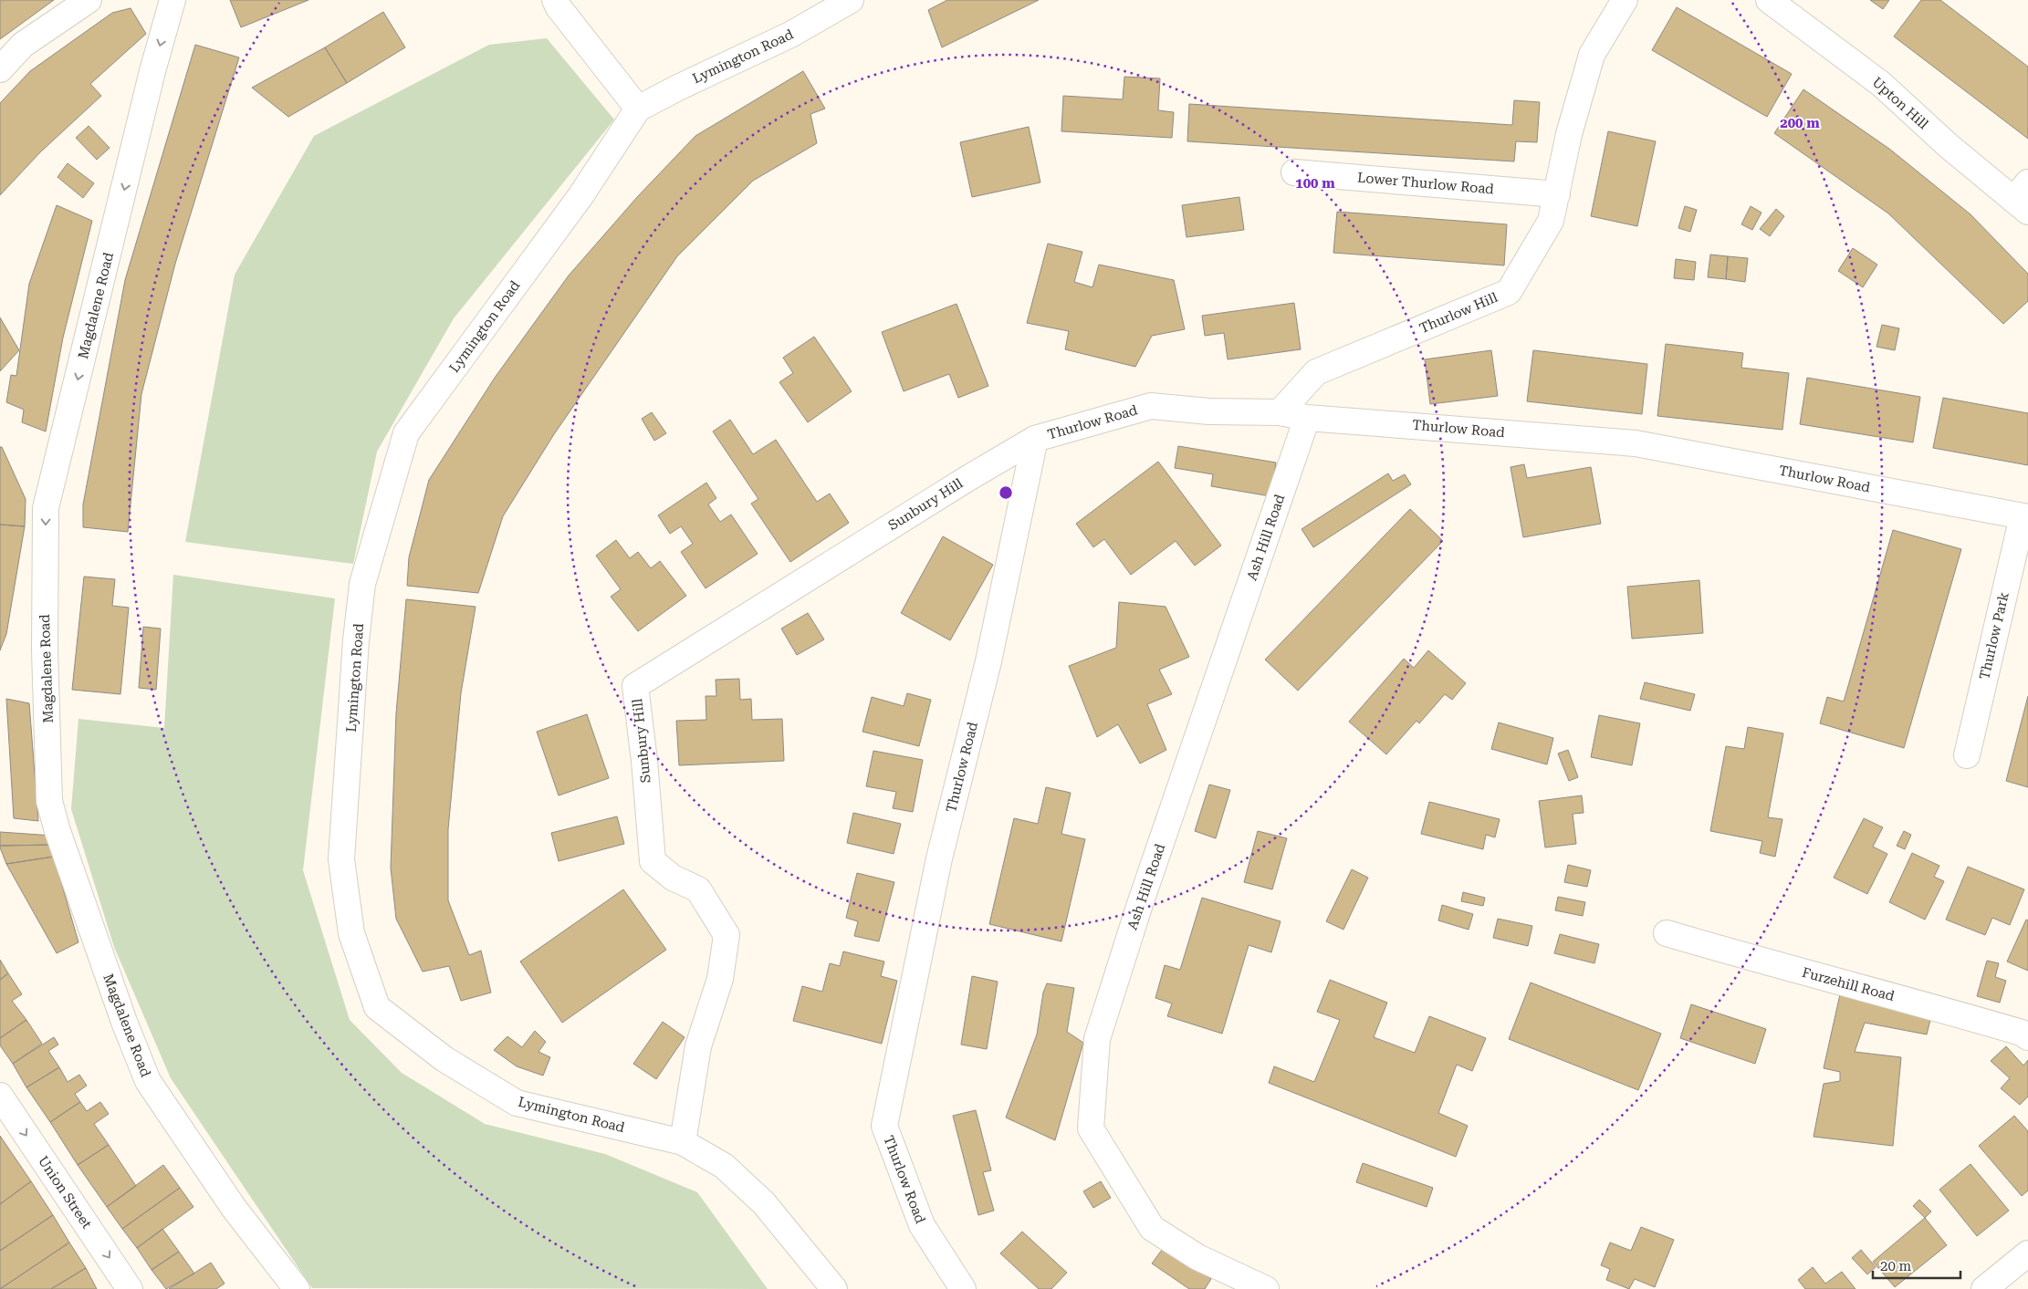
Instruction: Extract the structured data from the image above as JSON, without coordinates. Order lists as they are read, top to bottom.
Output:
{
  "streets": {
    "street": [
      "Lymington Road",
      "Upton Hill",
      "Lower Thurlow Road",
      "Magdalene Road",
      "Thurlow Hill",
      "Thurlow Road",
      "Sunbury Hill",
      "Ash Hill Road",
      "Thurlow Park",
      "Furzehill Road",
      "Union Street"
    ]
  },
  "crossings": [
    ["Lymington Road", "Sunbury Hill"],
    ["Lower Thurlow Road", "Thurlow Hill"],
    ["Thurlow Hill", "Thurlow Road"],
    ["Thurlow Road", "Sunbury Hill"],
    ["Thurlow Road", "Ash Hill Road"],
    ["Thurlow Road", "Thurlow Park"]
  ],
  "one_way": ["Magdalene Road", "Union Street"],
  "scale_bar": "20 m",
  "rings": ["200 m", "100 m"]
}
